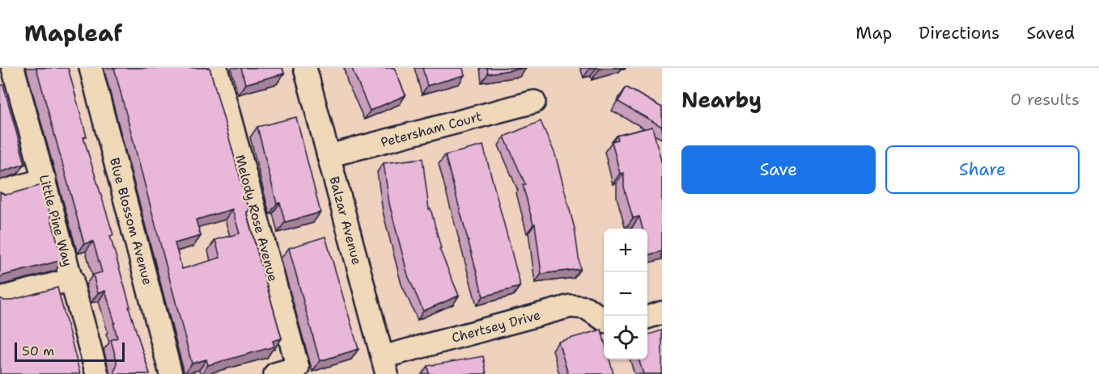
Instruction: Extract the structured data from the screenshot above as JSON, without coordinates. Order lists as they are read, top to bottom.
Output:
{
  "streets": {
    "street": [
      "Petersham Court",
      "Melody Rose Avenue",
      "Little Pine Way",
      "Balzar Avenue",
      "Blue Blossom Avenue",
      "Chertsey Drive"
    ]
  },
  "crossings": [
    ["Petersham Court", "Balzar Avenue"],
    ["Balzar Avenue", "Chertsey Drive"]
  ],
  "scale_bar": "50 m",
  "page": {
    "header": "Mapleaf",
    "nav": ["Map", "Directions", "Saved"],
    "heading": ["Nearby", "0 results"],
    "buttons": ["Save", "Share"],
    "map_buttons": ["+", "−"],
    "scale": "50 m"
  }
}
